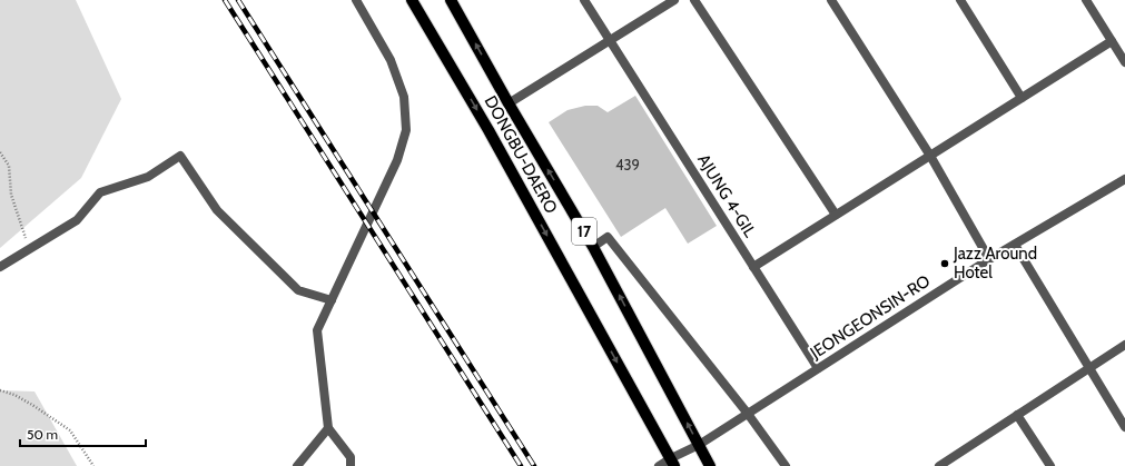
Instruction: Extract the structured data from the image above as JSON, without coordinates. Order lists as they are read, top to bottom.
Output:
{
  "streets": {
    "main road": ["DONGBU-DAERO", "17"],
    "street": ["AJUNG 4-GIL", "JEONGEONSIN-RO"]
  },
  "crossings": [
    ["DONGBU-DAERO", "JEONGEONSIN-RO"],
    ["AJUNG 4-GIL", "JEONGEONSIN-RO"]
  ],
  "places": ["Jazz Around Hotel"],
  "house_numbers": ["439"],
  "scale_bar": "50 m"
}
